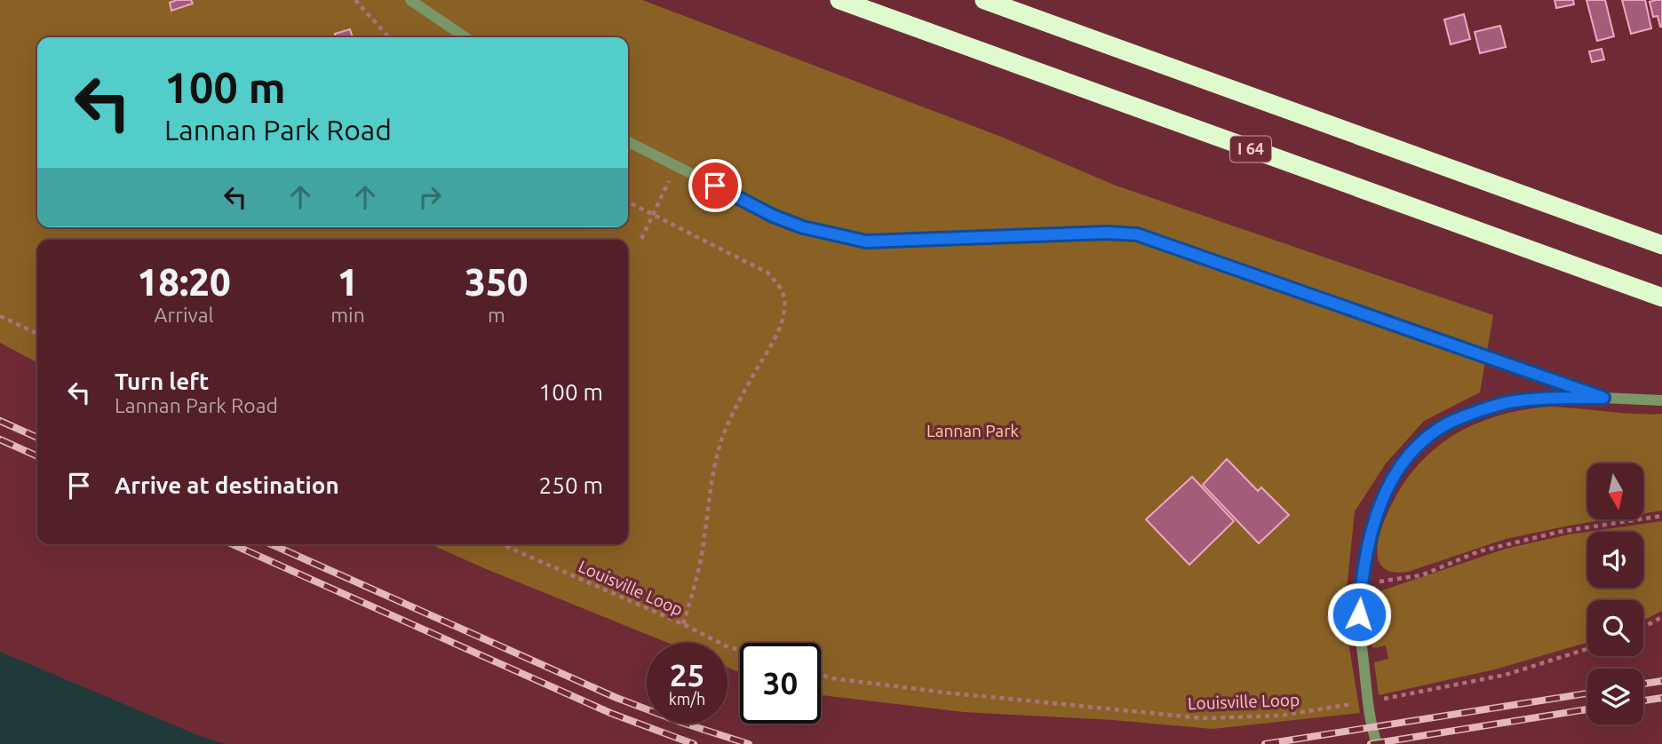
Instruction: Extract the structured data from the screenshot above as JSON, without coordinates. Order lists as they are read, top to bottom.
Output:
{
  "streets": {
    "highway": ["I 64"],
    "path": ["Louisville Loop"]
  },
  "parks": ["Lannan Park"],
  "north": "bottom",
  "page": {
    "turn": ["100 m", "Lannan Park Road"],
    "eta": [
      "18:20",
      "Arrival",
      "1",
      "min",
      "350",
      "m"
    ],
    "list": [
      {
        "name": "Turn left",
        "note": "Lannan Park Road",
        "value": "100 m"
      },
      {
        "name": "Arrive at destination",
        "value": "250 m"
      }
    ],
    "speed": "25 km/h",
    "limit": "30"
  }
}
